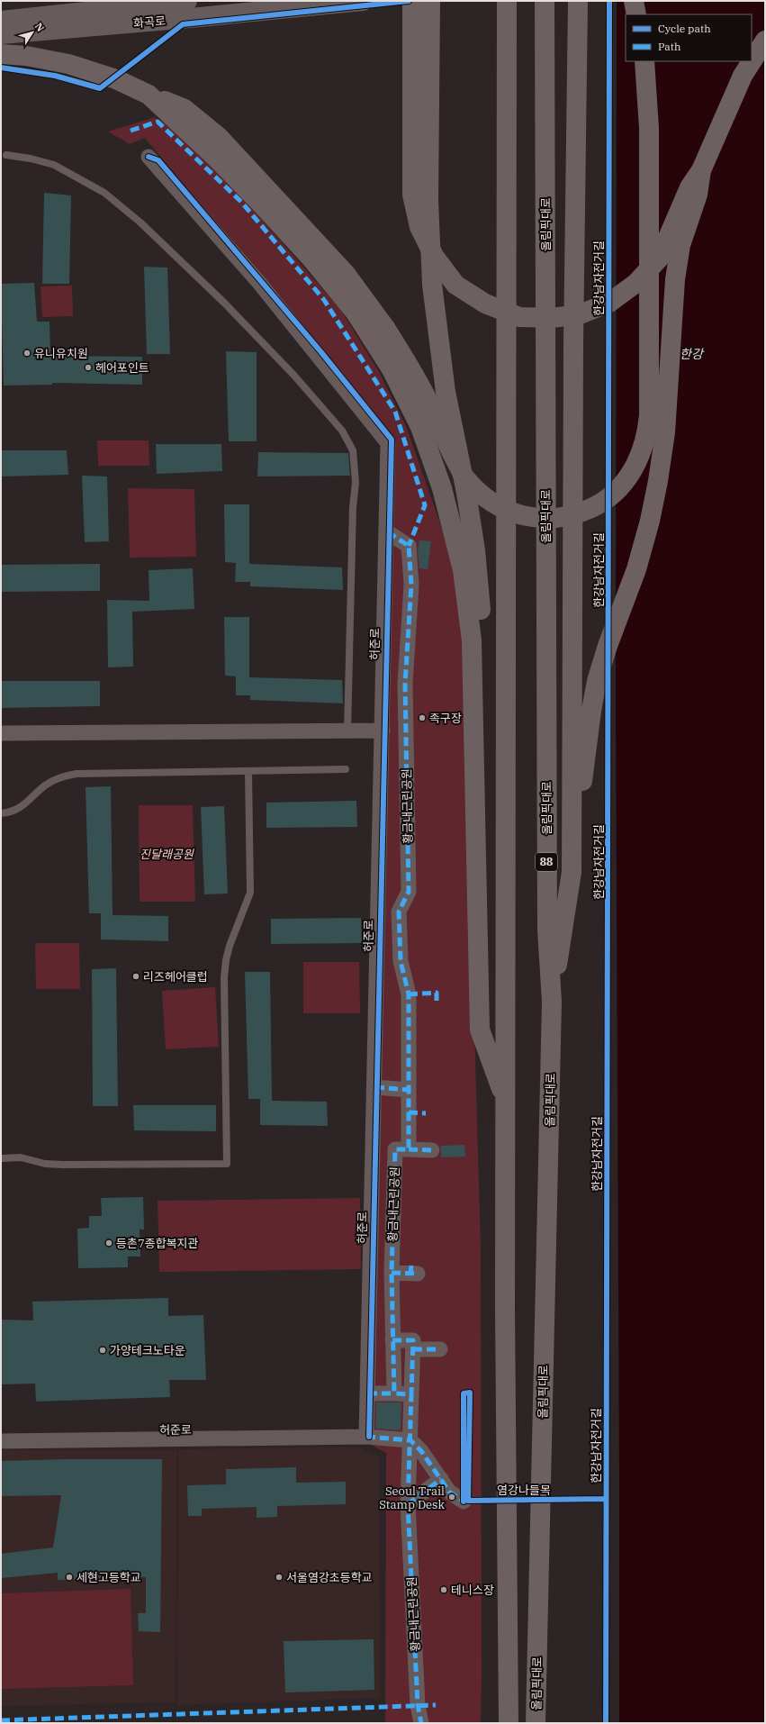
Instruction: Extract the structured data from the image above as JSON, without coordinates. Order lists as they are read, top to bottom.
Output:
{
  "streets": {
    "highway": ["올림픽대로", "88"],
    "main road": ["화곡로"],
    "street": ["허준로", "황금내근린공원"],
    "cycle path": ["한강남자전거길", "염강나들목"]
  },
  "crossings": [
    ["허준로", "황금내근린공원"]
  ],
  "water": ["한강"],
  "parks": ["진달래공원"],
  "places": [
    "유니유치원",
    "헤어포인트",
    "족구장",
    "리즈헤어클럽",
    "등촌7종합복지관",
    "가양테크노타운",
    "Seoul Trail Stamp Desk",
    "세현고등학교",
    "서울염강초등학교",
    "테니스장"
  ],
  "legend": ["Cycle path", "Path"],
  "north": "top right"
}
